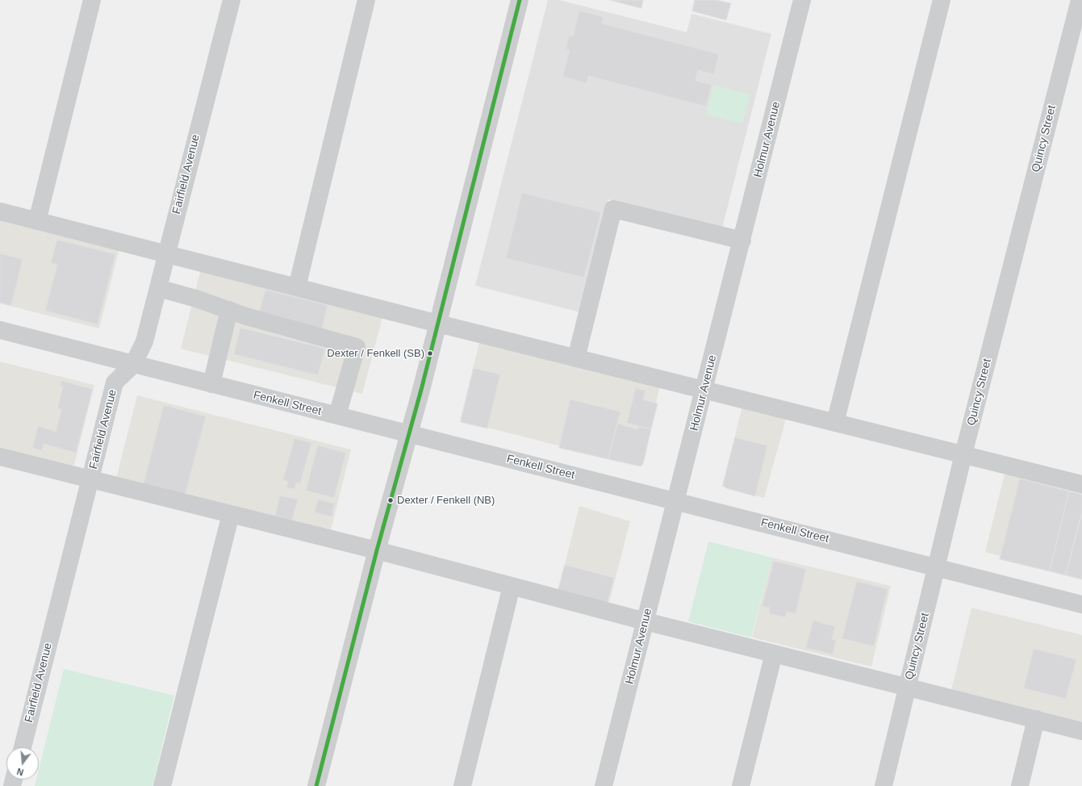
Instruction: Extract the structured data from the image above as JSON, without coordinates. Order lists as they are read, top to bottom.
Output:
{
  "streets": {
    "street": [
      "Quincy Street",
      "Holmur Avenue",
      "Fairfield Avenue",
      "Fenkell Street"
    ]
  },
  "crossings": [
    ["Quincy Street", "Fenkell Street"],
    ["Holmur Avenue", "Fenkell Street"],
    ["Fairfield Avenue", "Fenkell Street"]
  ],
  "places": ["Dexter / Fenkell (SB)", "Dexter / Fenkell (NB)"],
  "north": "bottom"
}
